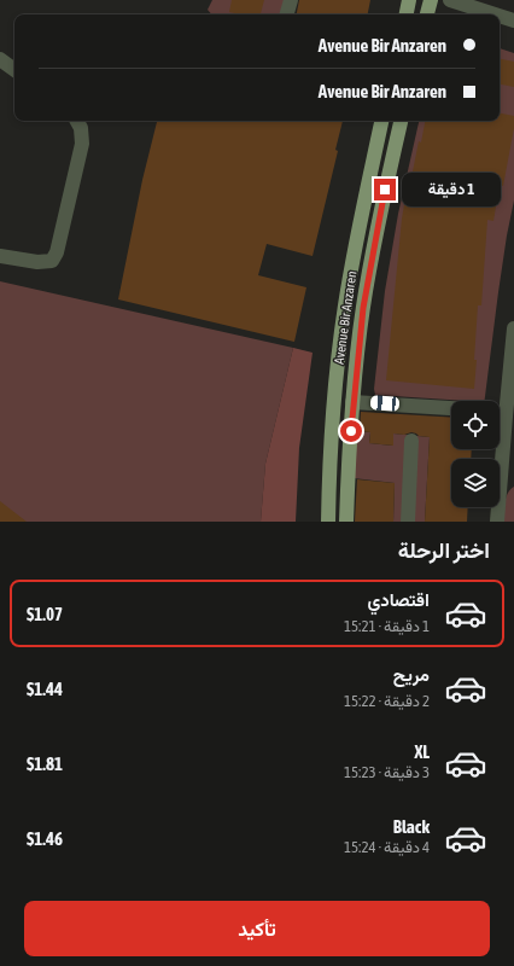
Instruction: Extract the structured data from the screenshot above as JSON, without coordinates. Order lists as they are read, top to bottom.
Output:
{
  "streets": {
    "main road": ["Avenue Bir Anzaren"]
  },
  "page": {
    "banner": ["Avenue Bir Anzaren", "Avenue Bir Anzaren"],
    "bubble": "1 دقيقة",
    "heading": "اختر الرحلة",
    "list": [
      {
        "name": "اقتصادي",
        "note": "1 دقيقة · 15:21",
        "value": "$1.07"
      },
      {
        "name": "مريح",
        "note": "2 دقيقة · 15:22",
        "value": "$1.44"
      },
      {
        "name": "XL",
        "note": "3 دقيقة · 15:23",
        "value": "$1.81"
      },
      {
        "name": "Black",
        "note": "4 دقيقة · 15:24",
        "value": "$1.46"
      }
    ],
    "buttons": "تأكيد"
  }
}
